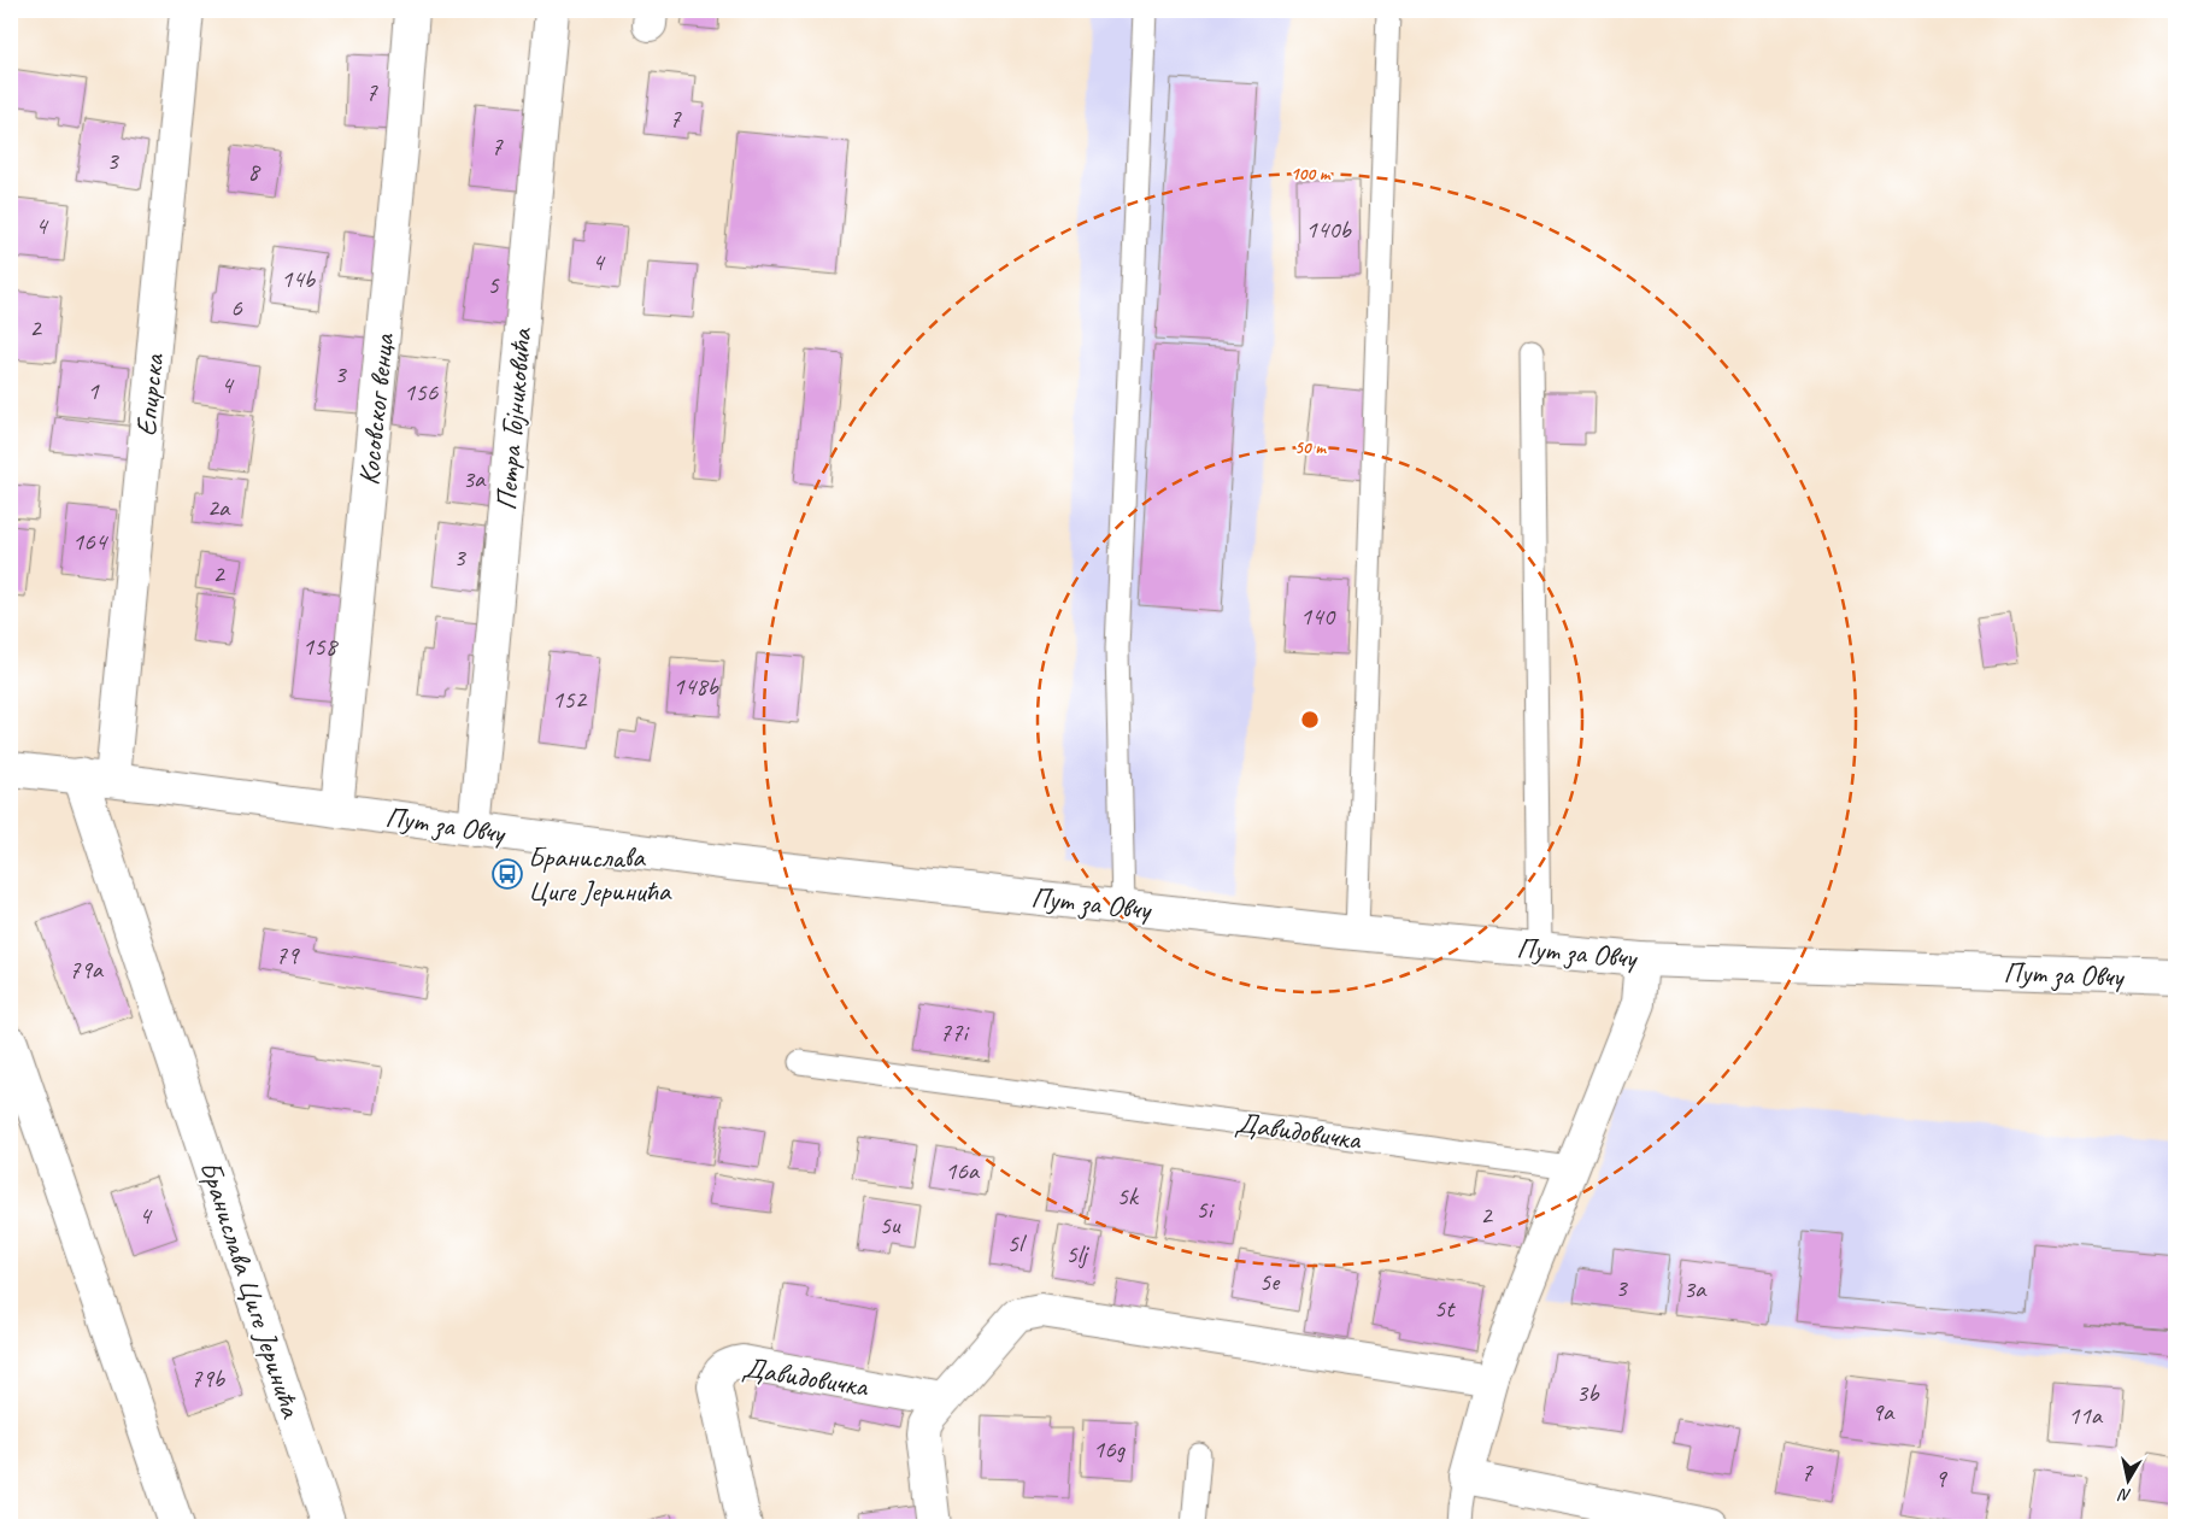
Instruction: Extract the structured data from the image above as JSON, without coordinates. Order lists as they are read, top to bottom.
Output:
{
  "streets": {
    "street": [
      "Епирска",
      "Косовског венца",
      "Петра Гојниковића",
      "Пут за Овчу",
      "Давидовичка",
      "Бранислава Циге Јеринића"
    ]
  },
  "crossings": [
    ["Епирска", "Пут за Овчу"],
    ["Епирска", "Бранислава Циге Јеринића"],
    ["Косовског венца", "Пут за Овчу"],
    ["Петра Гојниковића", "Пут за Овчу"],
    ["Пут за Овчу", "Бранислава Циге Јеринића"]
  ],
  "places": {
    "bus stop": ["Бранислава Циге Јеринића"]
  },
  "house_numbers": [
    "7",
    "7",
    "7",
    "3",
    "8",
    "4",
    "140b",
    "4",
    "14b",
    "5",
    "6",
    "2",
    "3",
    "4",
    "1",
    "156",
    "3a",
    "2a",
    "164",
    "3",
    "2",
    "140",
    "158",
    "148b",
    "152",
    "79",
    "79a",
    "77i",
    "16a",
    "5k",
    "5i",
    "4",
    "2",
    "5u",
    "5l",
    "5lj",
    "5e",
    "3",
    "3a",
    "5t",
    "79b",
    "3b",
    "9a",
    "11a",
    "16g",
    "7",
    "9"
  ],
  "north": "bottom",
  "rings": ["100 m", "50 m"]
}
